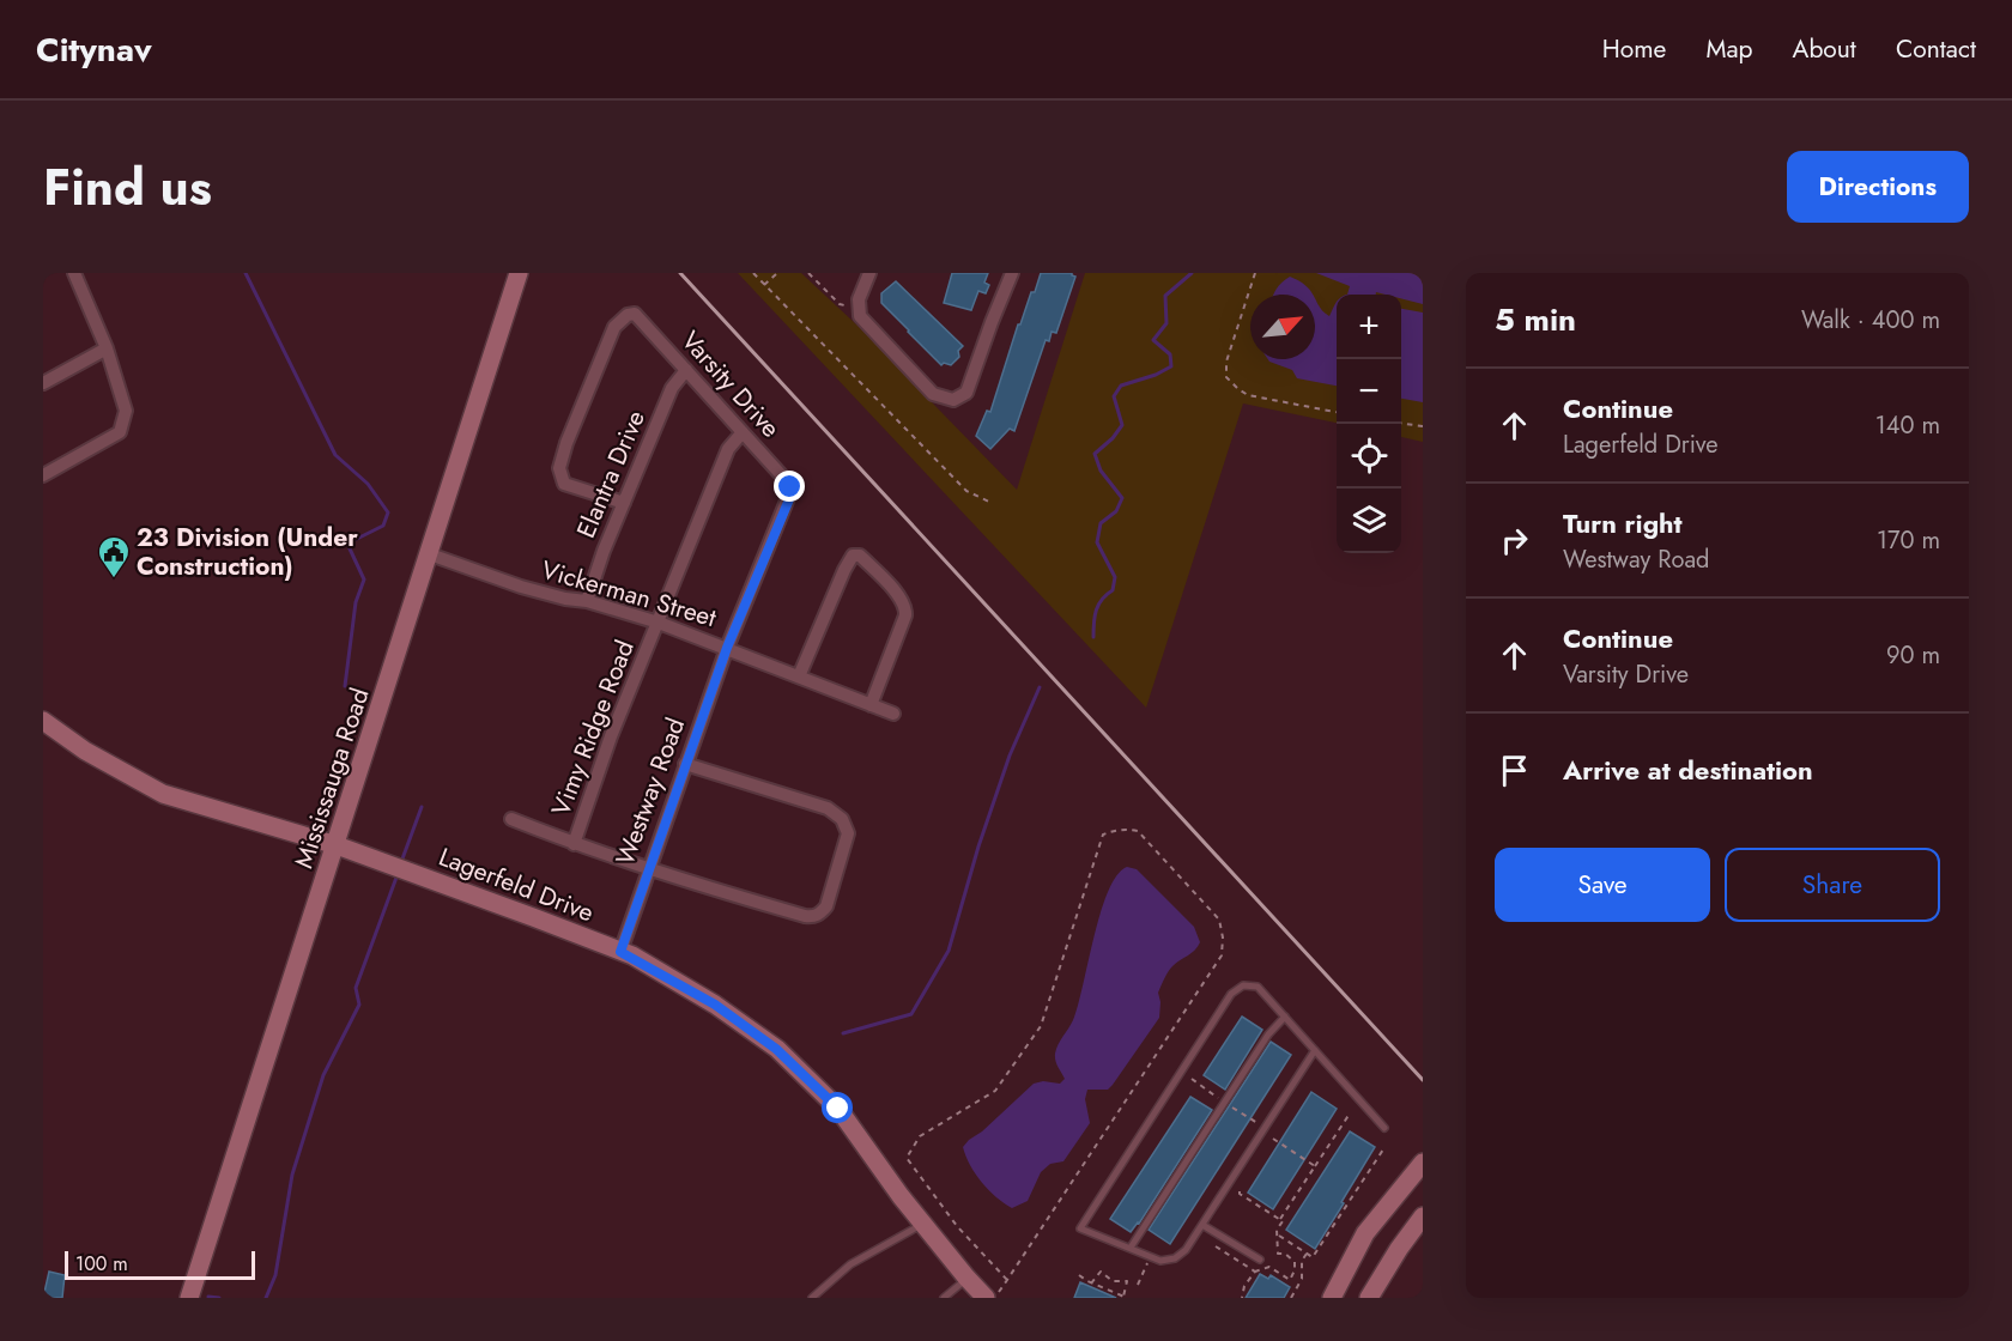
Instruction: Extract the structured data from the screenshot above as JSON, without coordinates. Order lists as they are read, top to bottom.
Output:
{
  "streets": {
    "main road": ["Mississauga Road", "Lagerfeld Drive"],
    "street": [
      "Varsity Drive",
      "Elantra Drive",
      "Vickerman Street",
      "Vimy Ridge Road",
      "Westway Road"
    ]
  },
  "crossings": [
    ["Varsity Drive", "Elantra Drive"],
    ["Varsity Drive", "Vickerman Street"],
    ["Varsity Drive", "Vimy Ridge Road"],
    ["Varsity Drive", "Westway Road"],
    ["Elantra Drive", "Vickerman Street"],
    ["Vickerman Street", "Vimy Ridge Road"],
    ["Vickerman Street", "Mississauga Road"],
    ["Vickerman Street", "Westway Road"],
    ["Mississauga Road", "Lagerfeld Drive"],
    ["Westway Road", "Lagerfeld Drive"]
  ],
  "places": {
    "public building": ["23 Division (Under Construction)"]
  },
  "scale_bar": "100 m",
  "north": "top right",
  "page": {
    "header": "Citynav",
    "nav": [
      "Home",
      "Map",
      "About",
      "Contact"
    ],
    "title": "Find us",
    "buttons": [
      "Directions",
      ["Save", "Share"]
    ],
    "heading": ["5 min", "Walk · 400 m"],
    "map_buttons": ["+", "−"],
    "list": [
      ["Continue", "Lagerfeld Drive", "140 m"],
      ["Turn right", "Westway Road", "170 m"],
      ["Continue", "Varsity Drive", "90 m"],
      "Arrive at destination"
    ],
    "scale": "100 m"
  }
}
